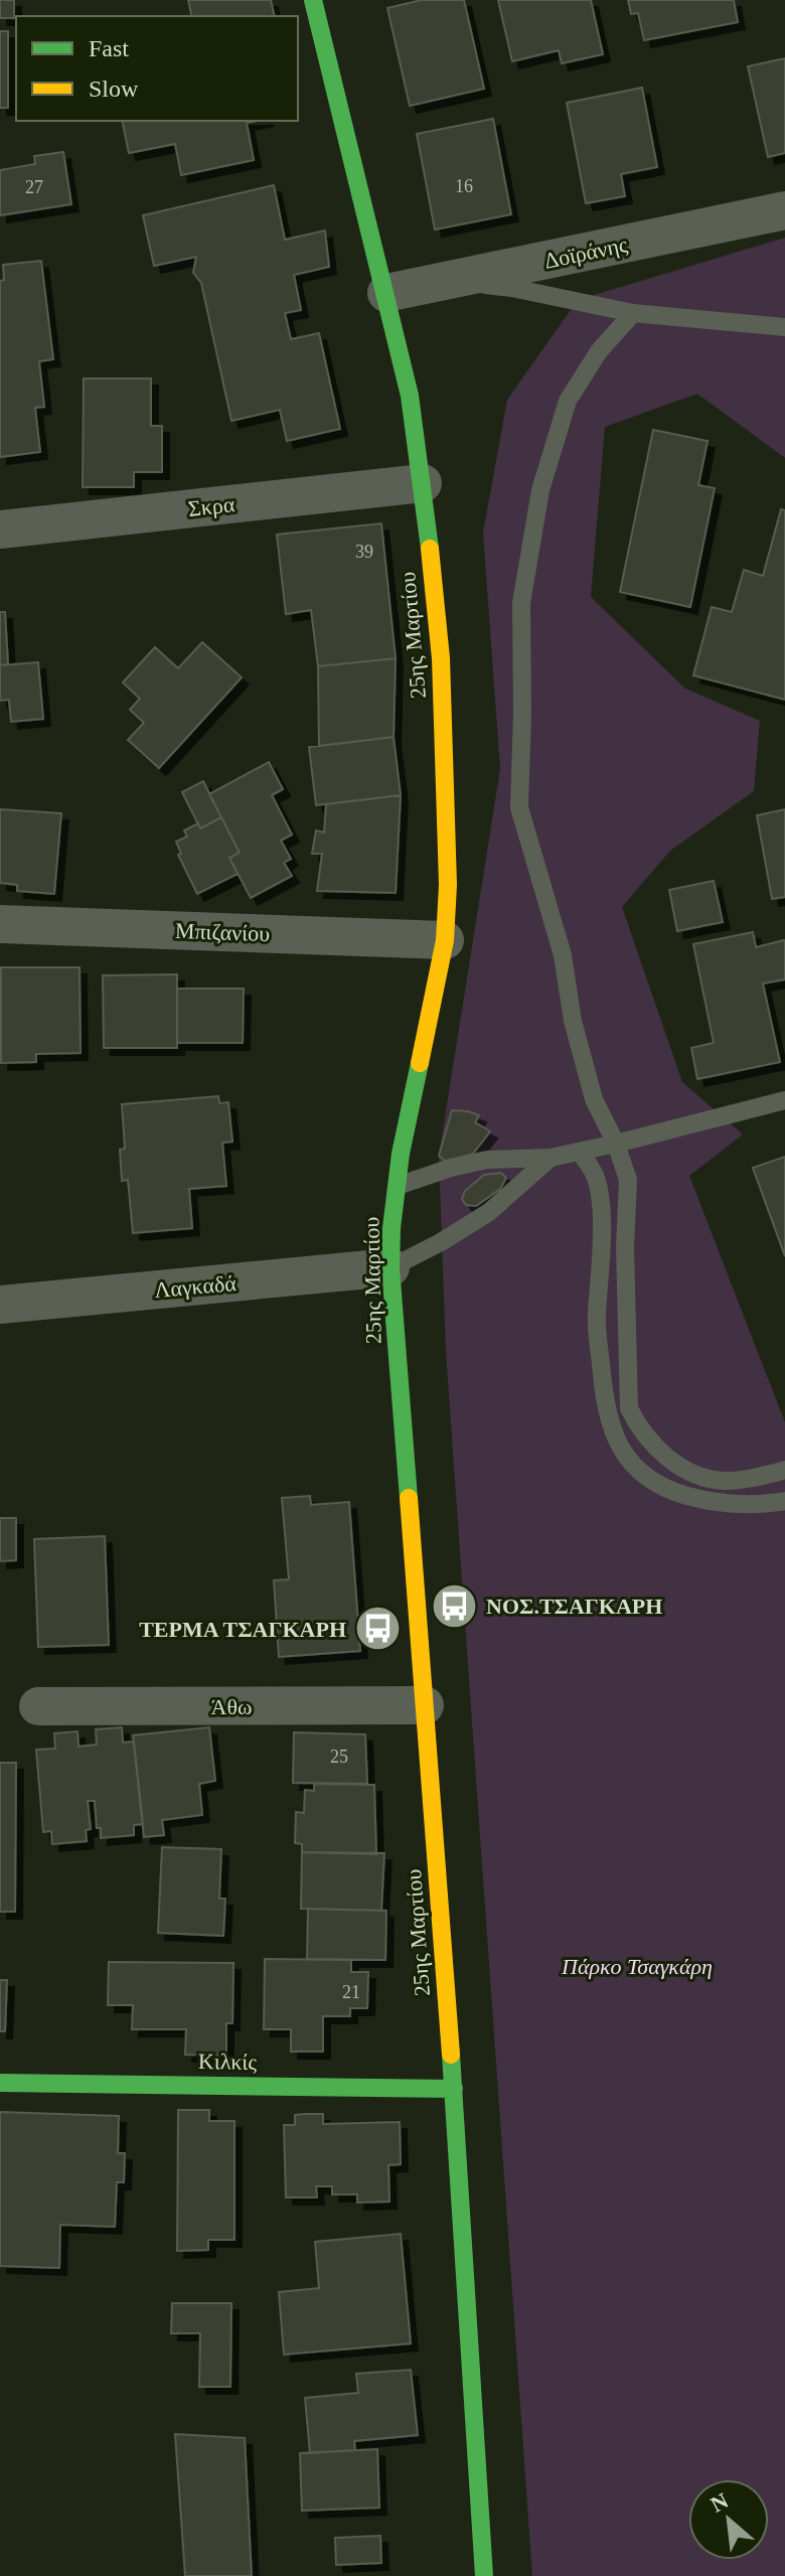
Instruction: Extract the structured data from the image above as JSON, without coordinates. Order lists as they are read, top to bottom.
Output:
{
  "streets": {
    "street": [
      "Δοϊράνης",
      "Σκρα",
      "25ης Μαρτίου",
      "Μπιζανίου",
      "Λαγκαδά",
      "Άθω",
      "Κιλκίς"
    ]
  },
  "crossings": [
    ["Δοϊράνης", "25ης Μαρτίου"],
    ["Σκρα", "25ης Μαρτίου"],
    ["25ης Μαρτίου", "Μπιζανίου"],
    ["25ης Μαρτίου", "Λαγκαδά"],
    ["25ης Μαρτίου", "Άθω"],
    ["25ης Μαρτίου", "Κιλκίς"]
  ],
  "parks": ["Πάρκο Τσαγκάρη"],
  "places": {
    "bus stop": ["ΝΟΣ.ΤΣΑΓΚΑΡΗ", "ΤΕΡΜΑ ΤΣΑΓΚΑΡΗ"]
  },
  "house_numbers": [
    "16",
    "27",
    "39",
    "25",
    "21"
  ],
  "legend": ["Fast", "Slow"],
  "north": "top left"
}
